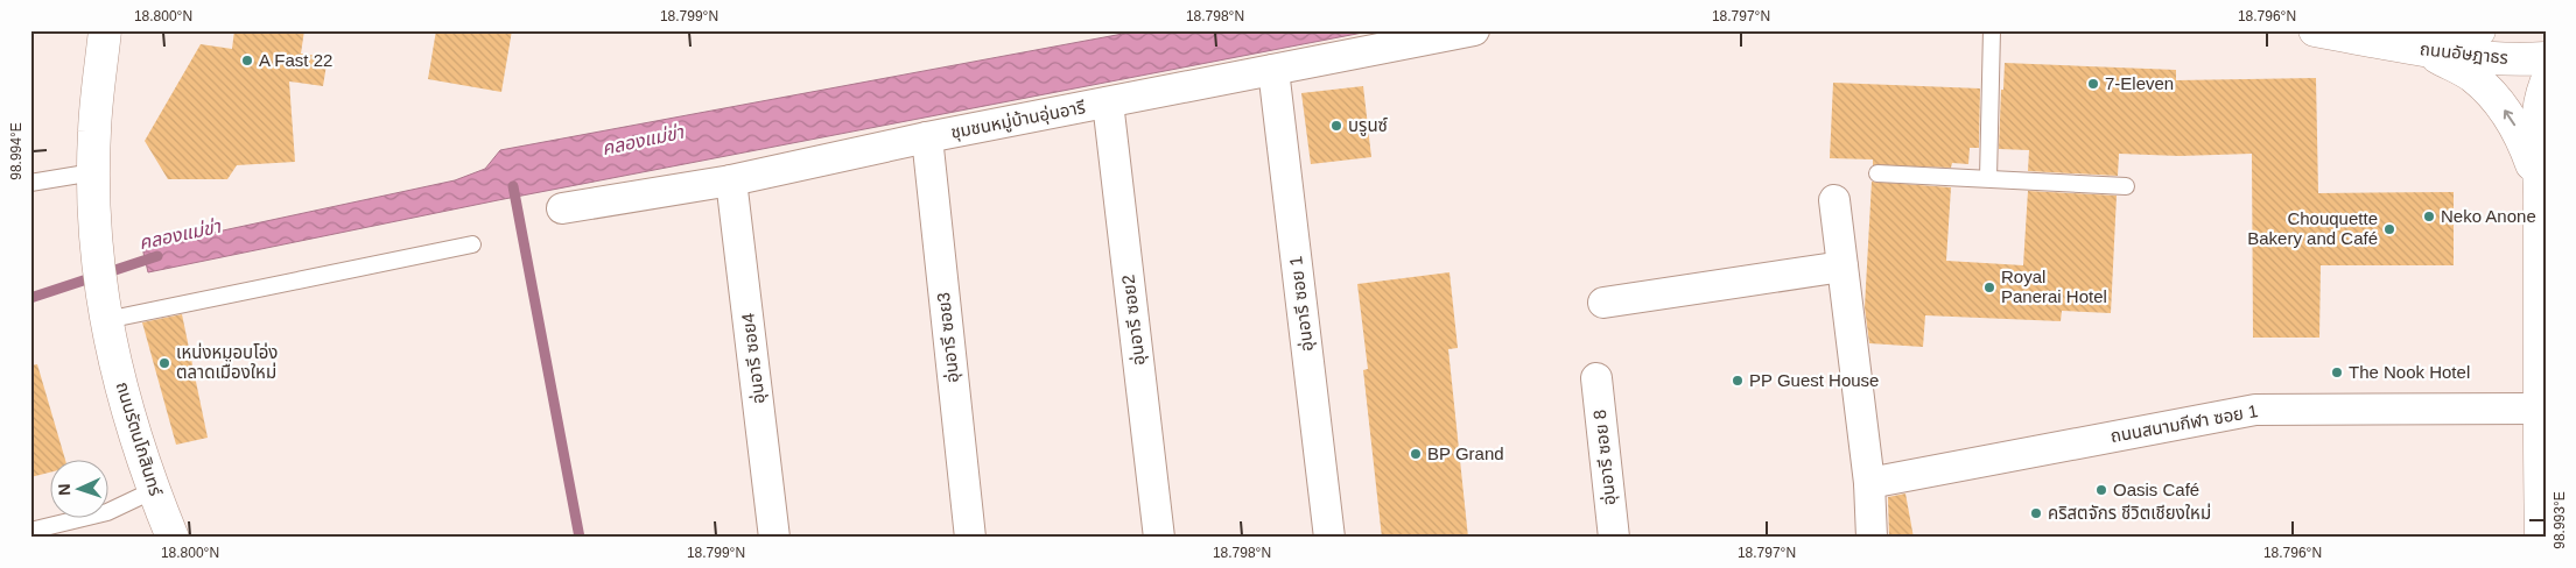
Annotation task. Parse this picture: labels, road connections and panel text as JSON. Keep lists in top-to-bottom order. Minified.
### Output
{"streets":{"street":["ถนนอัษฎาธร","ชุมชนหมู่บ้านอุ่นอารี","อุ่นอารี ซอย 1","อุ่นอารี ซอย2","อุ่นอารี ซอย3","อุ่นอารี ซอย4","ถนนสนามกีฬา ซอย 1","ถนนรัตนโกสินทร์","อุ่นอารี ซอย 8"]},"crossings":[["ชุมชนหมู่บ้านอุ่นอารี","อุ่นอารี ซอย 1"],["ชุมชนหมู่บ้านอุ่นอารี","อุ่นอารี ซอย2"],["ชุมชนหมู่บ้านอุ่นอารี","อุ่นอารี ซอย3"],["ชุมชนหมู่บ้านอุ่นอารี","อุ่นอารี ซอย4"]],"water":["คลองแม่ข่า"],"places":["A Fast 22","7-Eleven","บรูนซ์","Neko Anone","Chouquette Bakery and Café","Royal Panerai Hotel","เหน่งหมูอบโอ่ง ตลาดเมืองใหม่","The Nook Hotel","PP Guest House","BP Grand","Oasis Café","คริสตจักร ชีวิตเชียงใหม่"],"north":"left","coordinates":["18.800°N","18.799°N","18.798°N","18.797°N","18.796°N","98.994°E","98.993°E"]}
